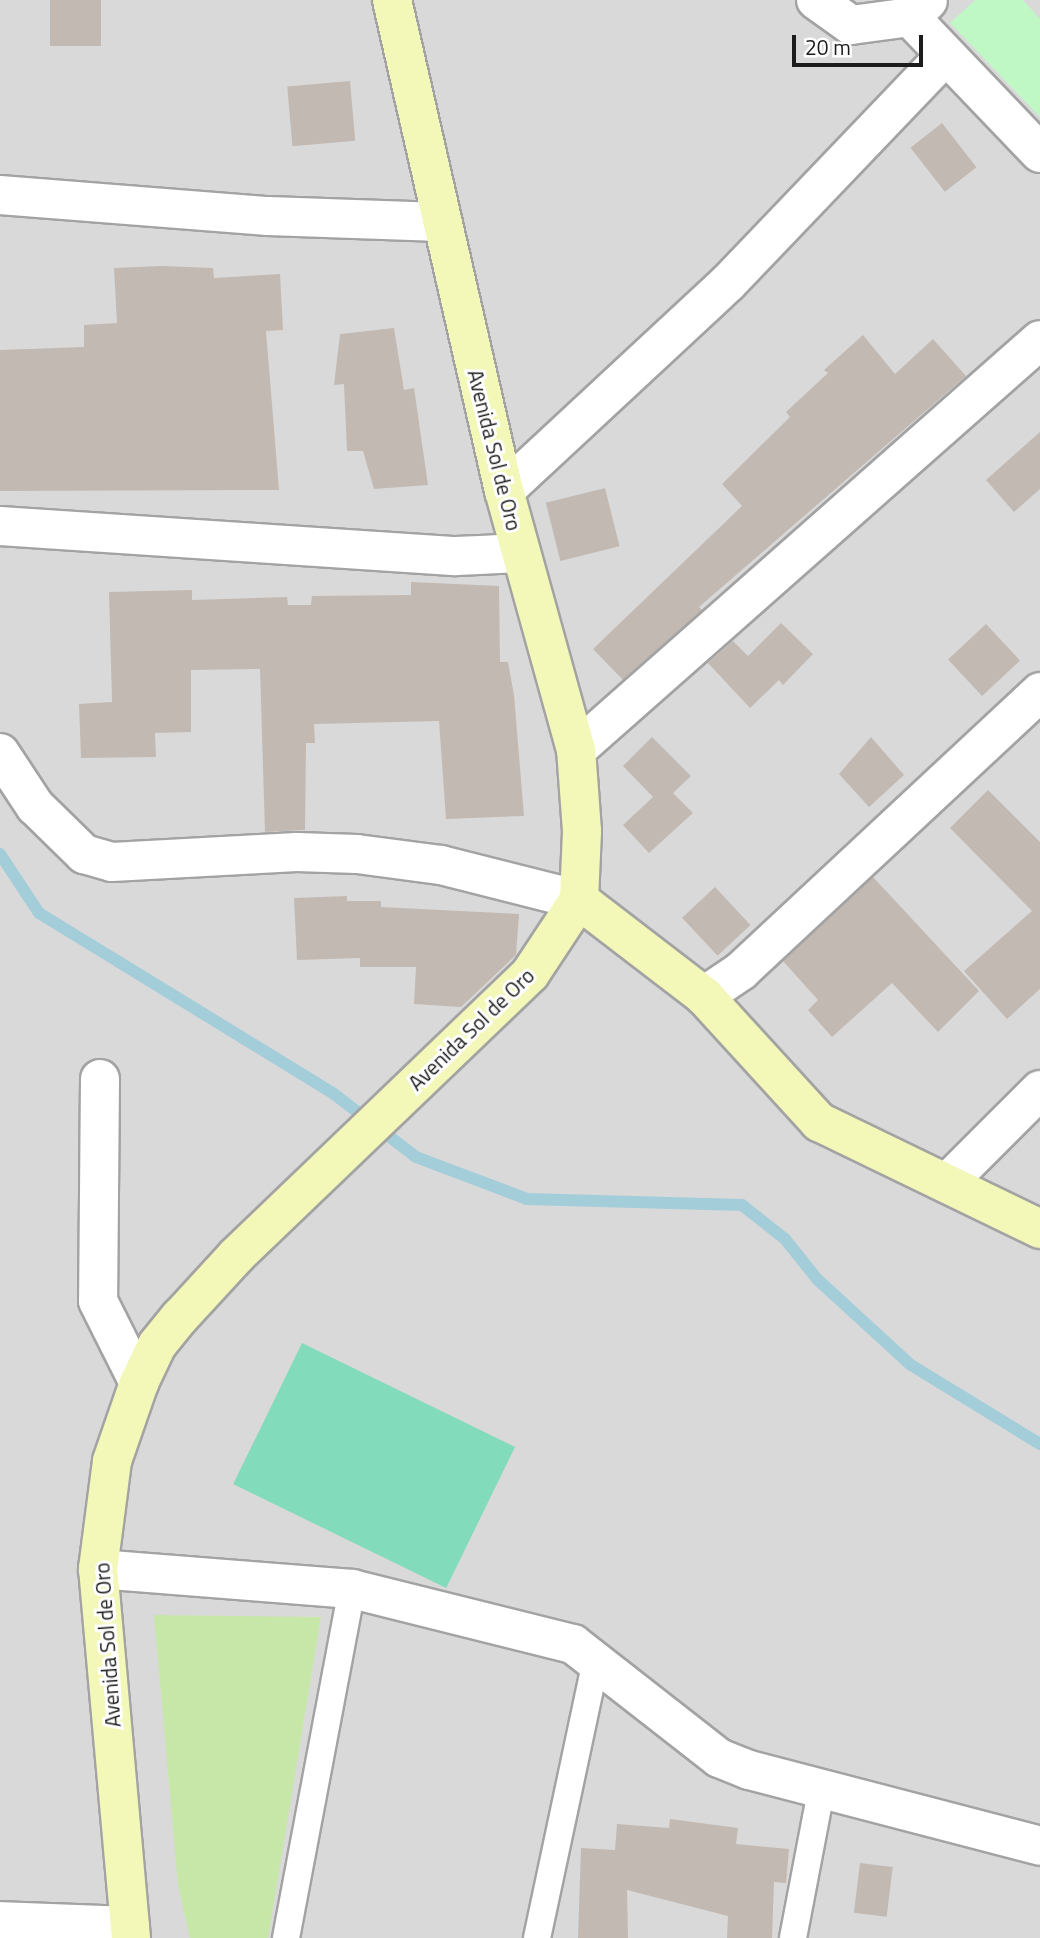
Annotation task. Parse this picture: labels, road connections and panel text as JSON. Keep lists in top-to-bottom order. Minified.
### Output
{"streets":{"main road":["Avenida Sol de Oro"]},"scale_bar":"20 m"}
